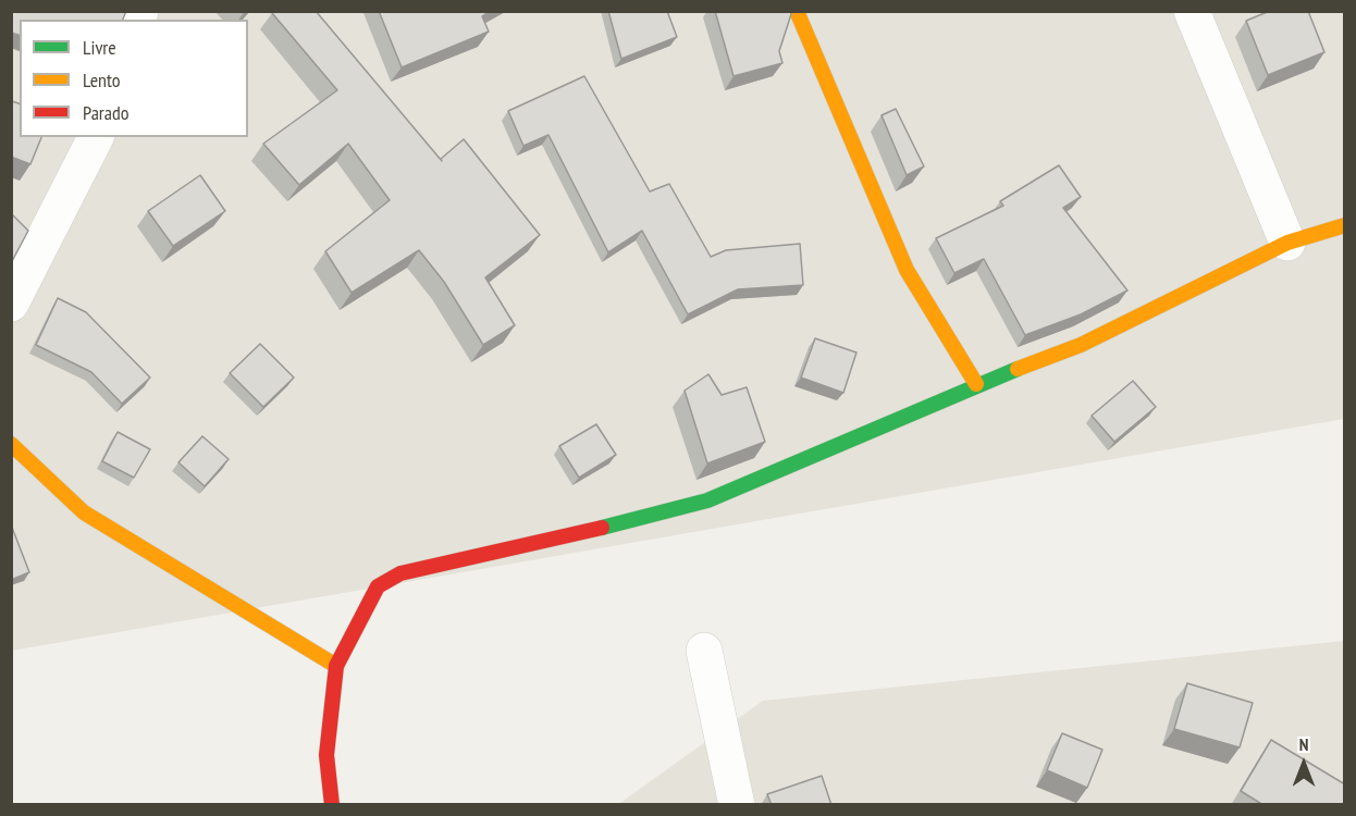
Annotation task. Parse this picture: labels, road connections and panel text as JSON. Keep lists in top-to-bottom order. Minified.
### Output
{"legend":["Livre","Lento","Parado"],"north":"top"}
